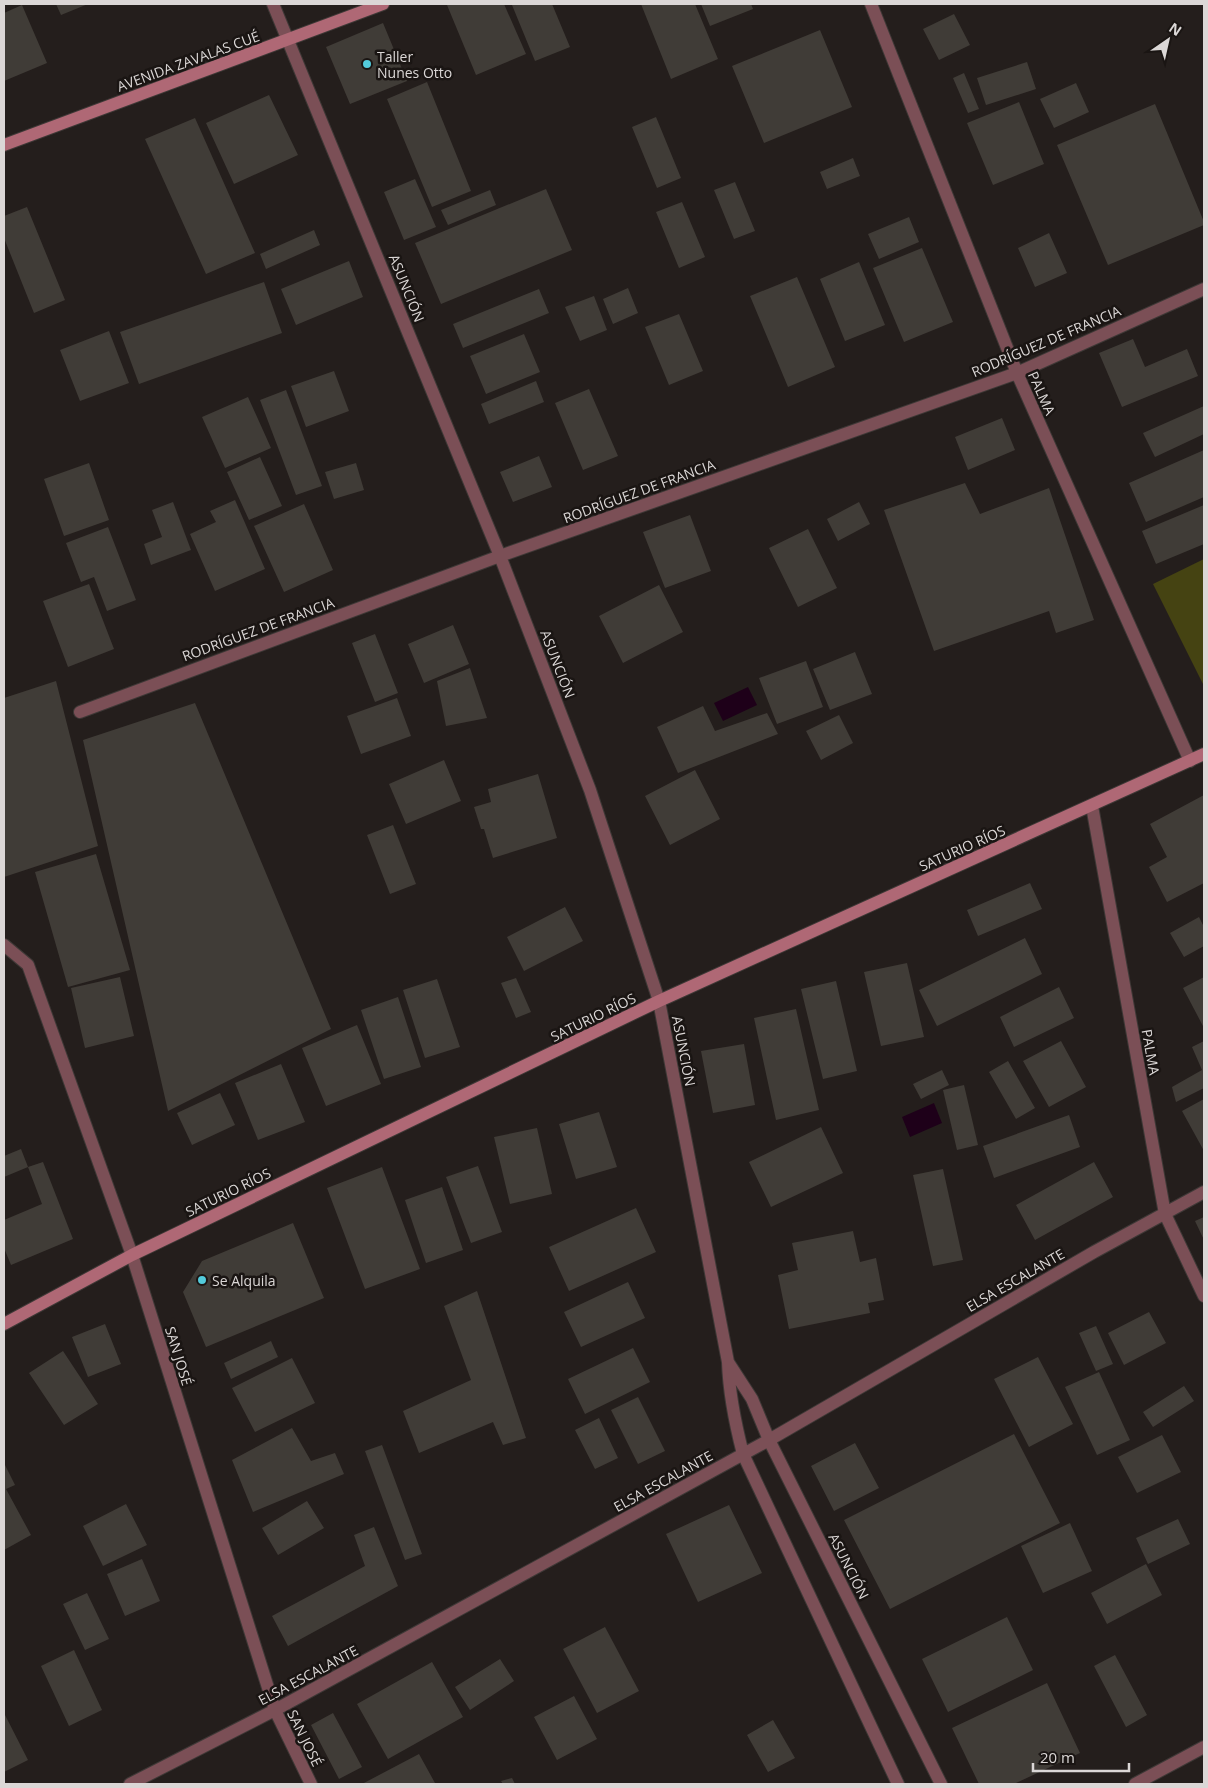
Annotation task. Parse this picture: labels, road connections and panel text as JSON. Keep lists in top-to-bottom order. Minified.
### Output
{"streets":{"street":["AVENIDA ZAVALAS CUÉ","ASUNCIÓN","RODRÍGUEZ DE FRANCIA","PALMA","SATURIO RÍOS","ELSA ESCALANTE","SAN JOSÉ"]},"crossings":[["AVENIDA ZAVALAS CUÉ","ASUNCIÓN"],["ASUNCIÓN","RODRÍGUEZ DE FRANCIA"],["ASUNCIÓN","SATURIO RÍOS"],["ASUNCIÓN","ELSA ESCALANTE"],["RODRÍGUEZ DE FRANCIA","PALMA"],["PALMA","SATURIO RÍOS"],["PALMA","ELSA ESCALANTE"],["SATURIO RÍOS","SAN JOSÉ"],["ELSA ESCALANTE","SAN JOSÉ"]],"places":["Taller Nunes Otto","Se Alquila"],"scale_bar":"20 m","north":"top right"}
